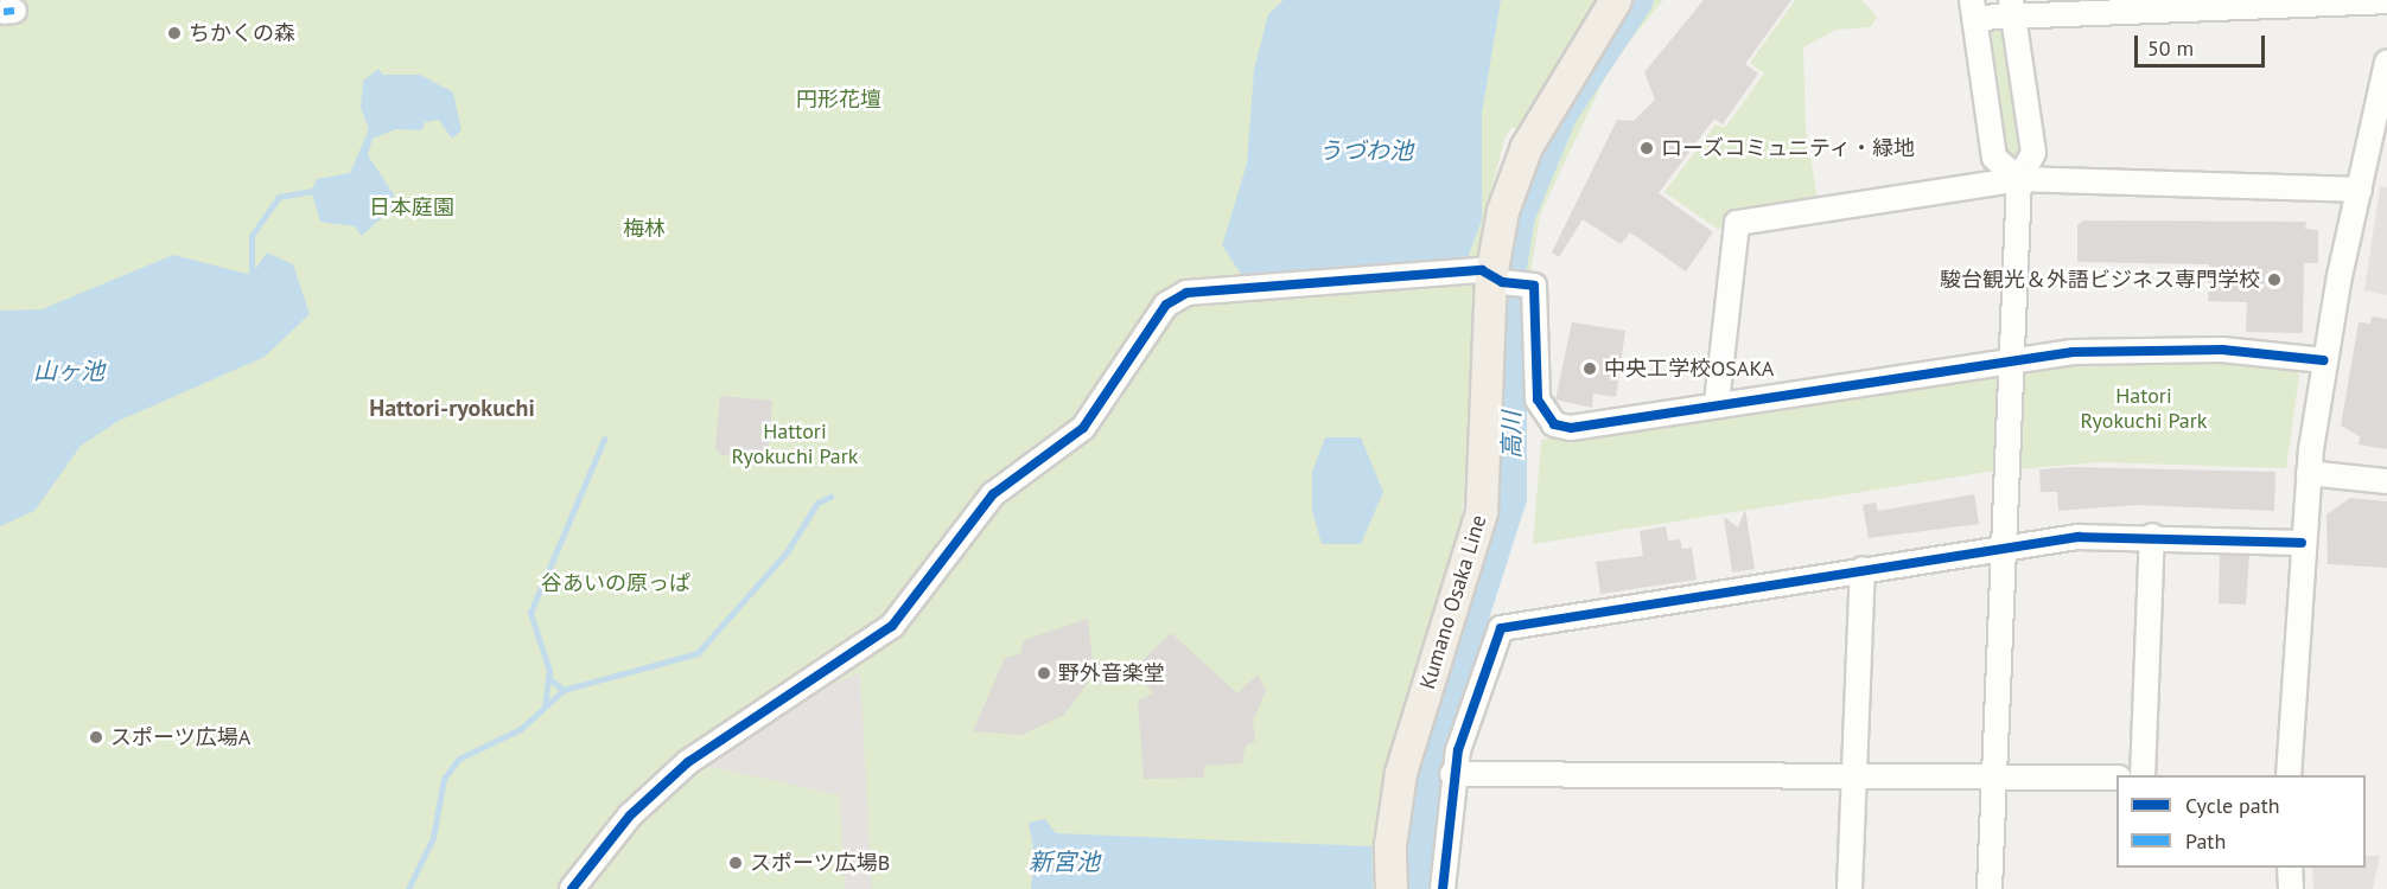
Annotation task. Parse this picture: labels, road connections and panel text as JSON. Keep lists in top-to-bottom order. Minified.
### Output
{"streets":{"main road":["Kumano Osaka Line"]},"districts":["Hattori-ryokuchi"],"water":["うづわ池","山ヶ池","高川","新宮池"],"parks":["円形花壇","日本庭園","梅林","Hatori Ryokuchi Park","Hattori Ryokuchi Park","谷あいの原っぱ"],"places":["ちかくの森","ローズコミュニティ・緑地","駿台観光＆外語ビジネス専門学校","中央工学校OSAKA","野外音楽堂","スポーツ広場A","スポーツ広場B"],"legend":["Cycle path","Path"],"scale_bar":"50 m"}
